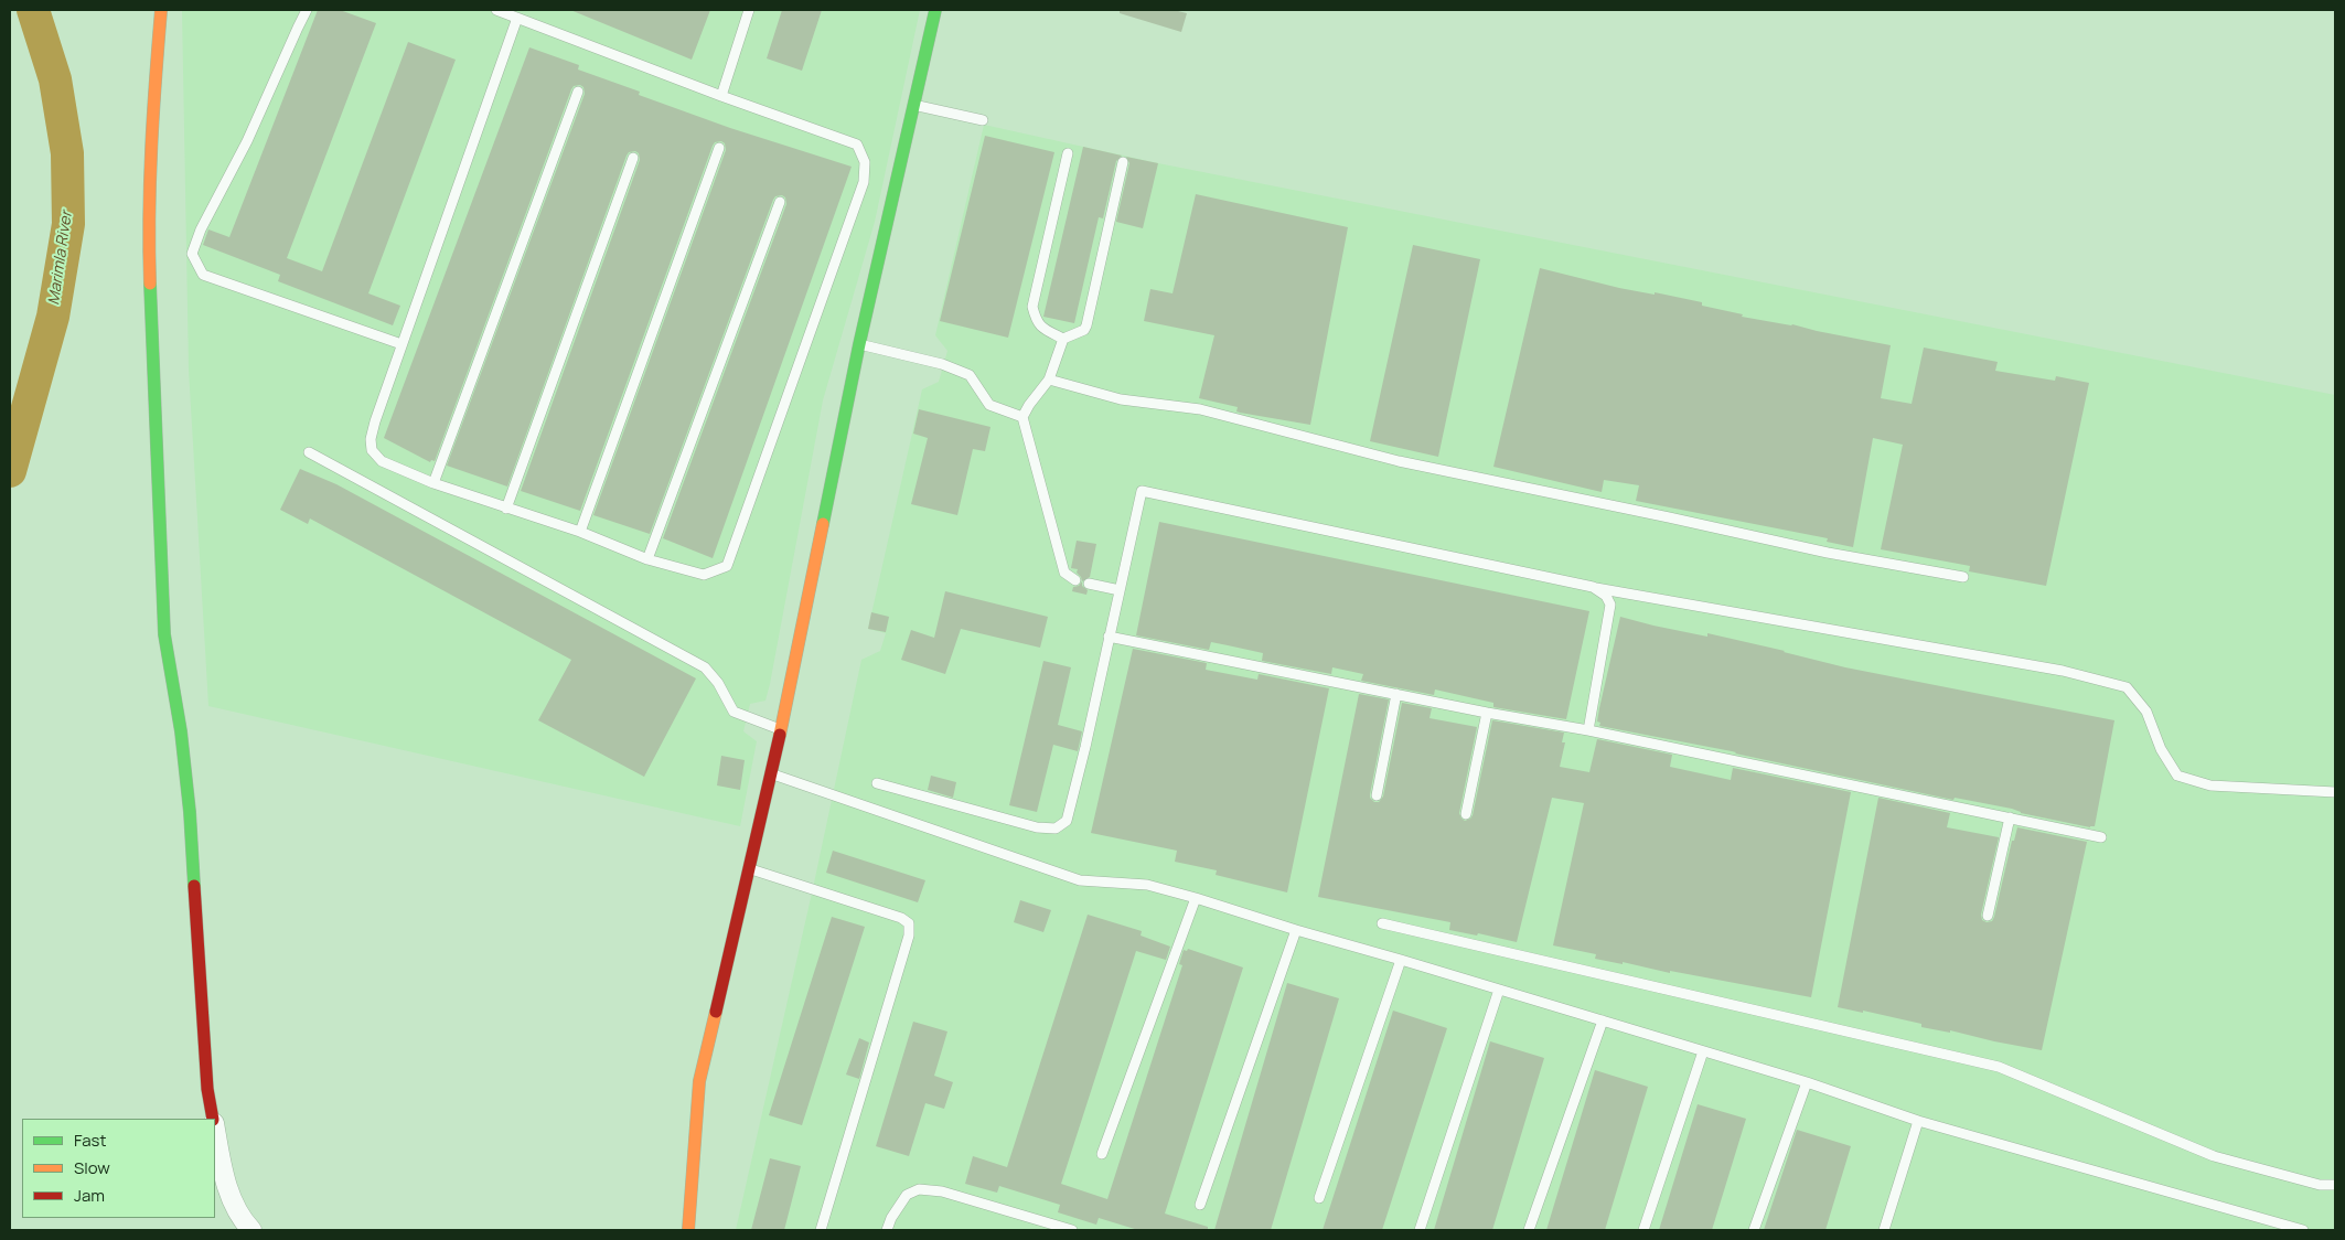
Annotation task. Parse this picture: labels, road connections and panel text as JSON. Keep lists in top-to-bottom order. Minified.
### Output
{"water":["Marimla River"],"legend":["Fast","Slow","Jam"]}
